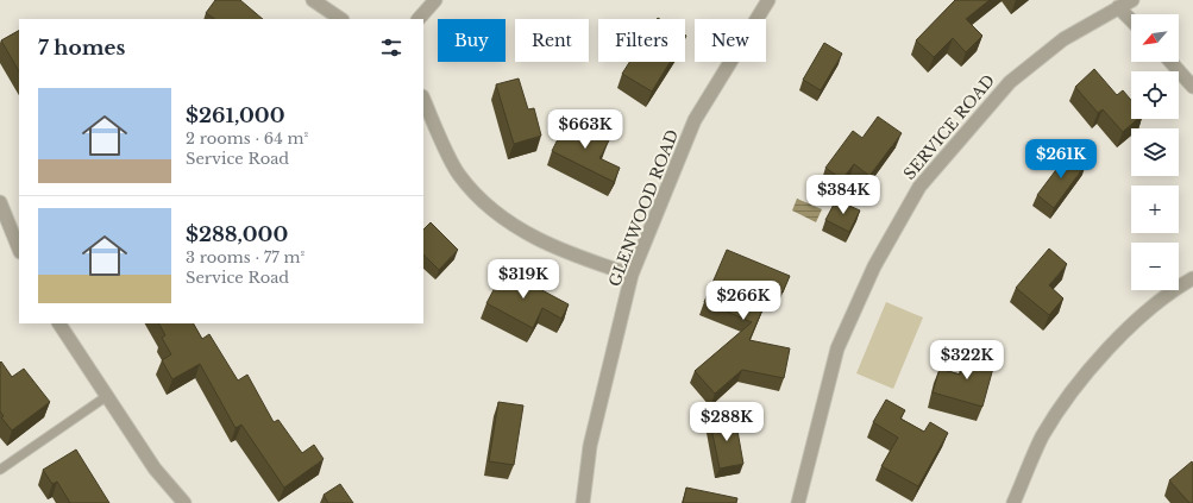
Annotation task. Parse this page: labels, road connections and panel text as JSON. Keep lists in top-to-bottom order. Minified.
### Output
{"streets":{"street":["SERVICE ROAD","GLENWOOD ROAD"]},"north":"bottom left","page":{"map_buttons":["+","−"],"chip":["Buy","Rent","Filters","New"],"heading":"7 homes","list":[{"name":"$261,000","note":"2 rooms · 64 m² · Service Road"},{"name":"$288,000","note":"3 rooms · 77 m² · Service Road"}],"price":["$663K","$261K","$384K","$319K","$266K","$322K","$288K"]}}
